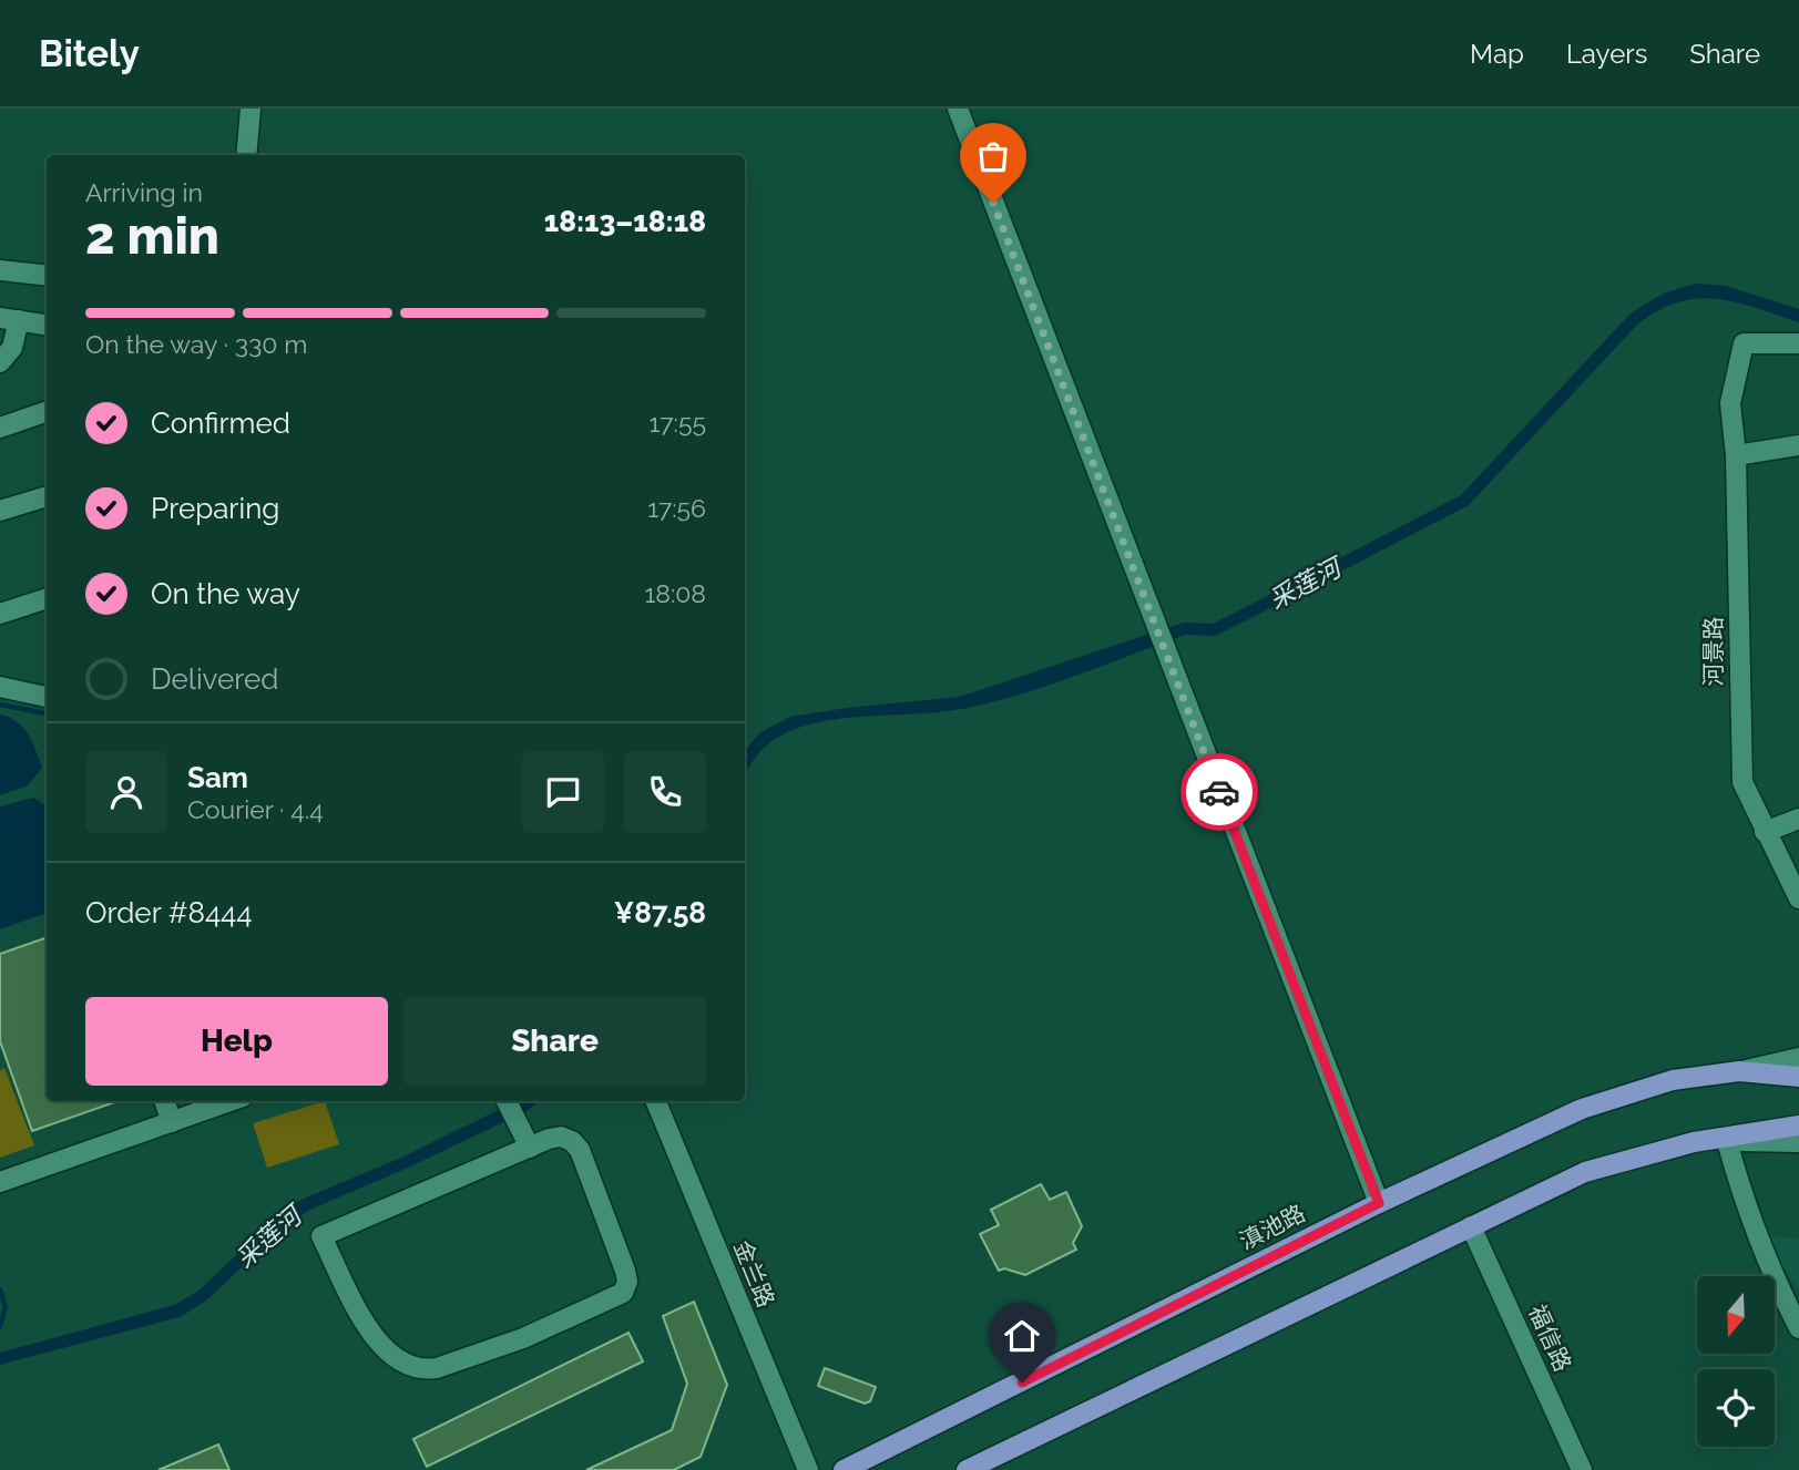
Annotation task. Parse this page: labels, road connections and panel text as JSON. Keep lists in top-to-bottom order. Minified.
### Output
{"streets":{"main road":["滇池路"],"street":["河景路","金兰路","福信路"]},"water":["采莲河"],"north":"bottom","page":{"header":"Bitely","nav":["Map","Layers","Share"],"heading":["2 min","Arriving in","18:13–18:18"],"panel":["Sam","Courier · 4.4","Order #8444","¥87.58"],"bar":"On the way · 330 m","list":[["Confirmed","17:55"],["Preparing","17:56"],["On the way","18:08"],"Delivered"],"buttons":["Help","Share"]}}
